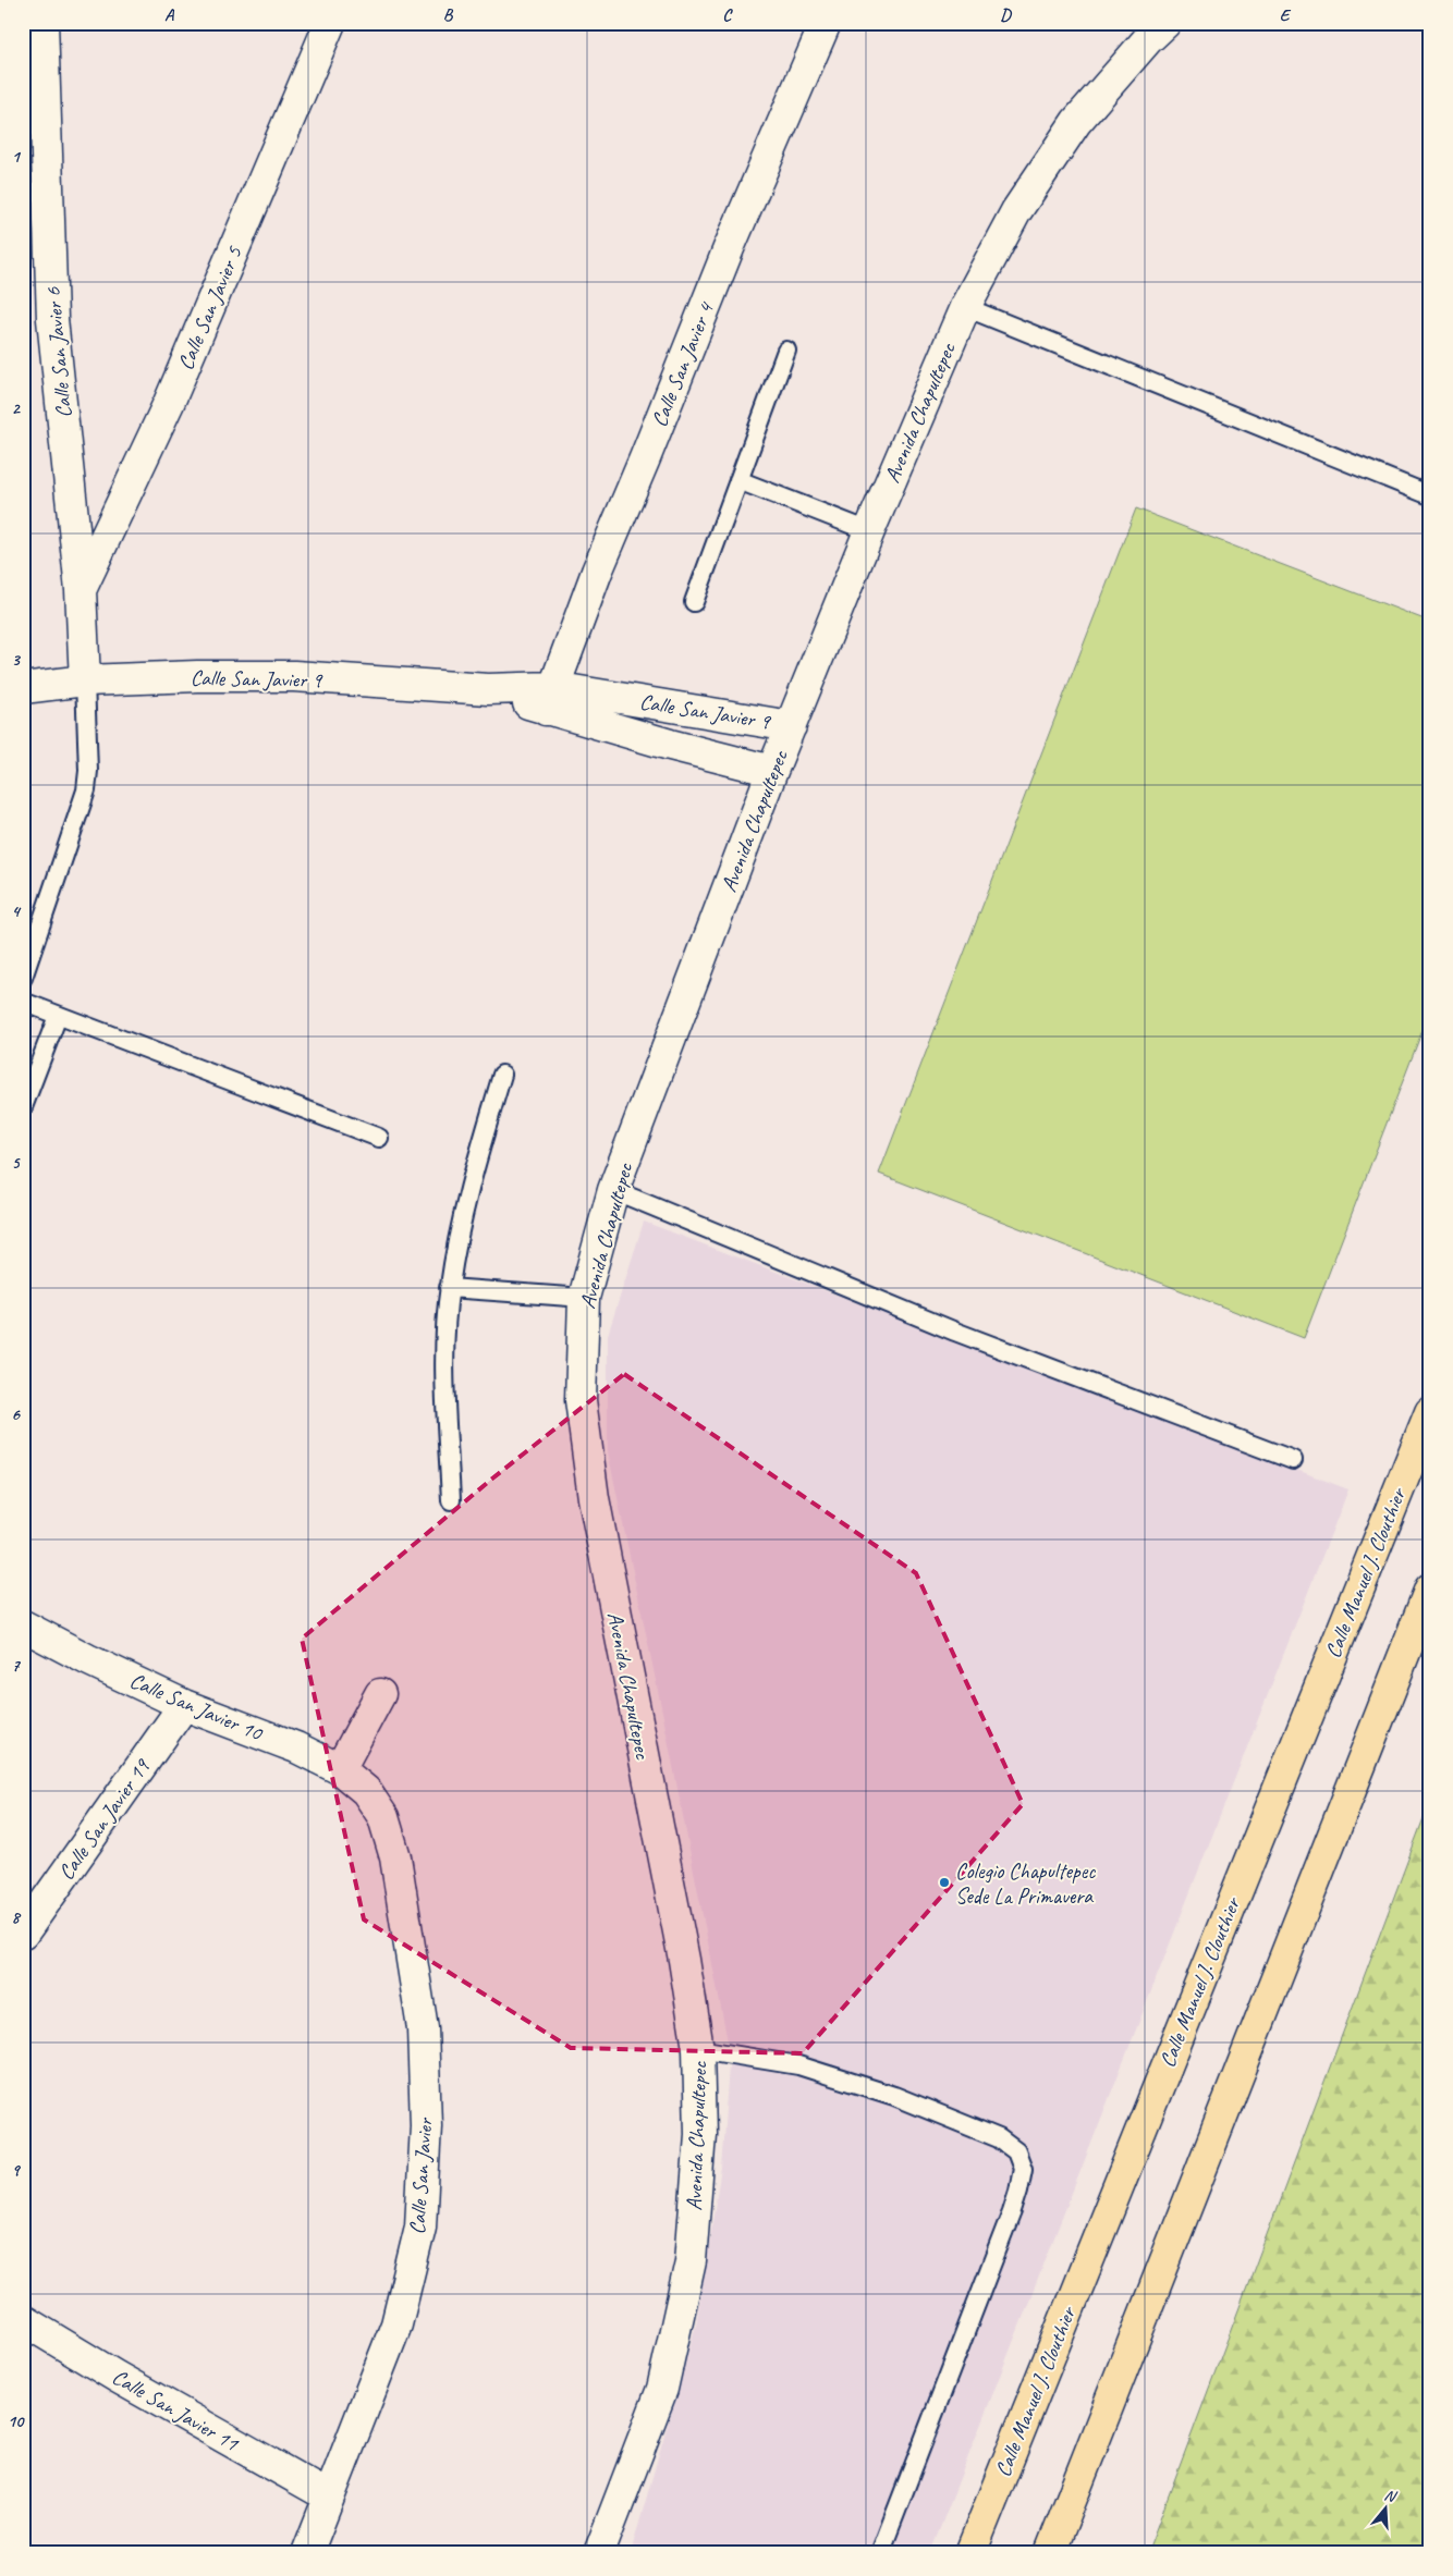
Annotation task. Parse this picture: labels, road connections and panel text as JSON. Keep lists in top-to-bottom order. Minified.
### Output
{"streets":{"main road":["Calle Manuel J. Clouthier"],"street":["Calle San Javier 5","Calle San Javier 6","Calle San Javier 4","Avenida Chapultepec","Calle San Javier 9","Calle San Javier 10","Calle San Javier 19","Calle San Javier","Calle San Javier 11"]},"crossings":[["Calle San Javier 5","Calle San Javier 6"],["Calle San Javier 6","Calle San Javier 9"],["Calle San Javier 4","Calle San Javier 9"],["Avenida Chapultepec","Calle San Javier 9"],["Calle San Javier 10","Calle San Javier 19"],["Calle San Javier 10","Calle San Javier"],["Calle San Javier","Calle San Javier 11"]],"places":["Colegio Chapultepec Sede La Primavera"],"north":"top","grid":{"columns":["A","B","C","D","E"],"rows":["1","2","3","4","5","6","7","8","9","10"]}}
